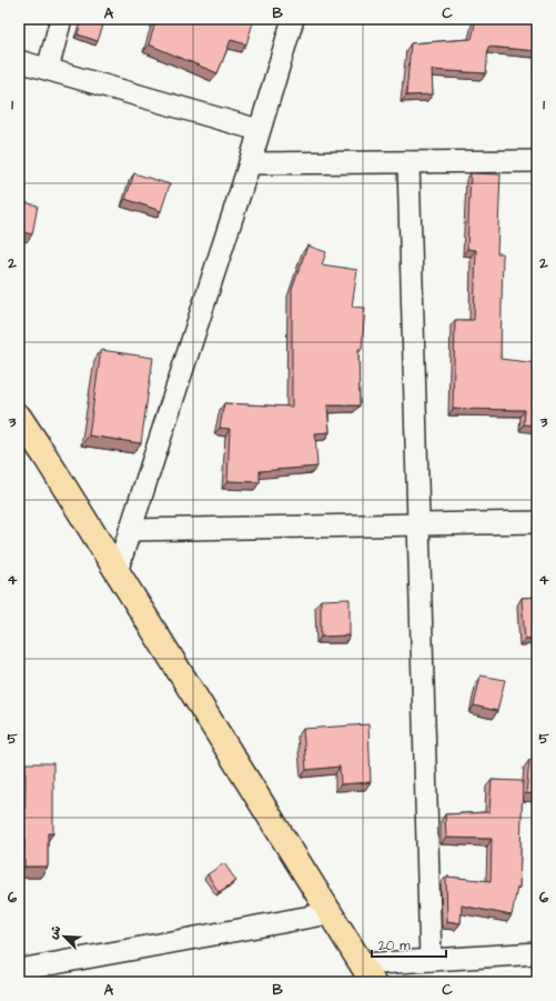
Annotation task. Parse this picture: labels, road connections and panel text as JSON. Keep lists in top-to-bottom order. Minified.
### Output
{"scale_bar":"20 m","north":"top left","grid":{"columns":["A","B","C"],"rows":["1","2","3","4","5","6"]}}
